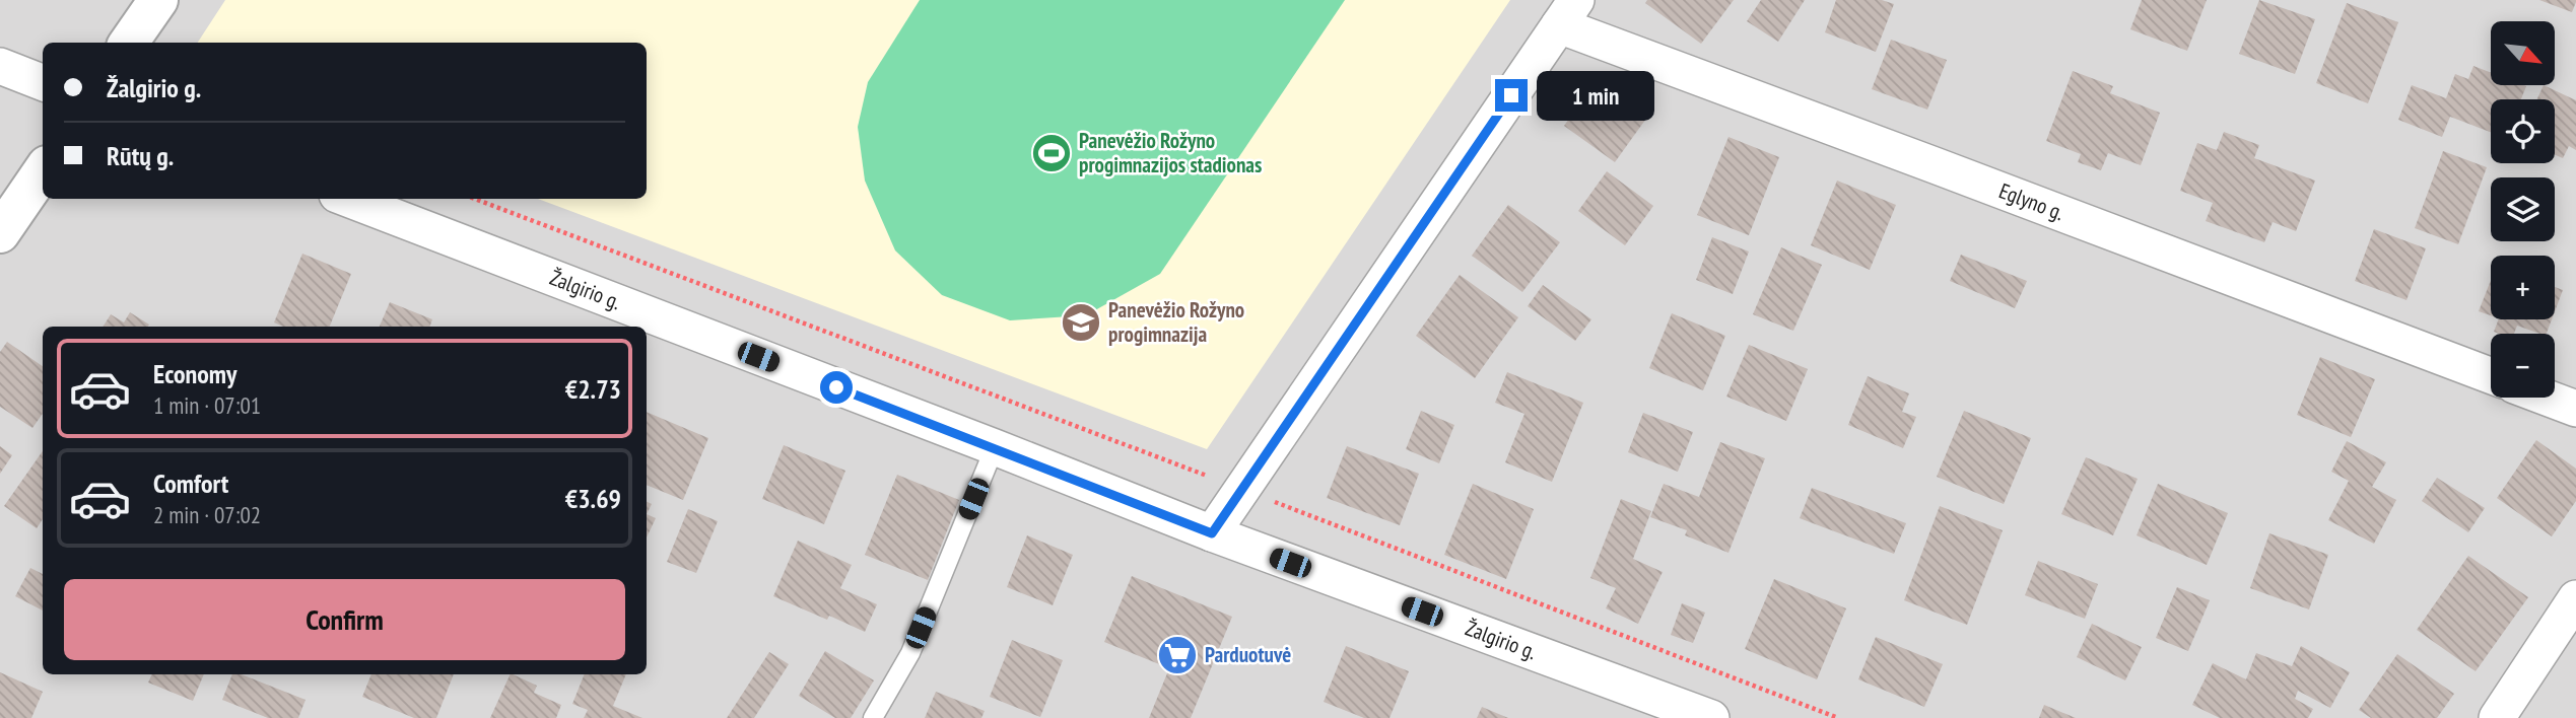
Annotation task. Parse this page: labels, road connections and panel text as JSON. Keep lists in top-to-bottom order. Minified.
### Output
{"streets":{"street":["Eglyno g.","Žalgirio g."]},"places":{"sports":["Panevėžio Rožyno progimnazijos stadionas"],"school or university":["Panevėžio Rožyno progimnazija"],"supermarket":["Parduotuvė"]},"north":"bottom right","page":{"map_buttons":["+","−"],"banner":["Žalgirio g.","Rūtų g."],"bubble":"1 min","list":[{"name":"Economy","note":"1 min · 07:01","value":"€2.73"},{"name":"Comfort","note":"2 min · 07:02","value":"€3.69"}],"buttons":"Confirm"}}
